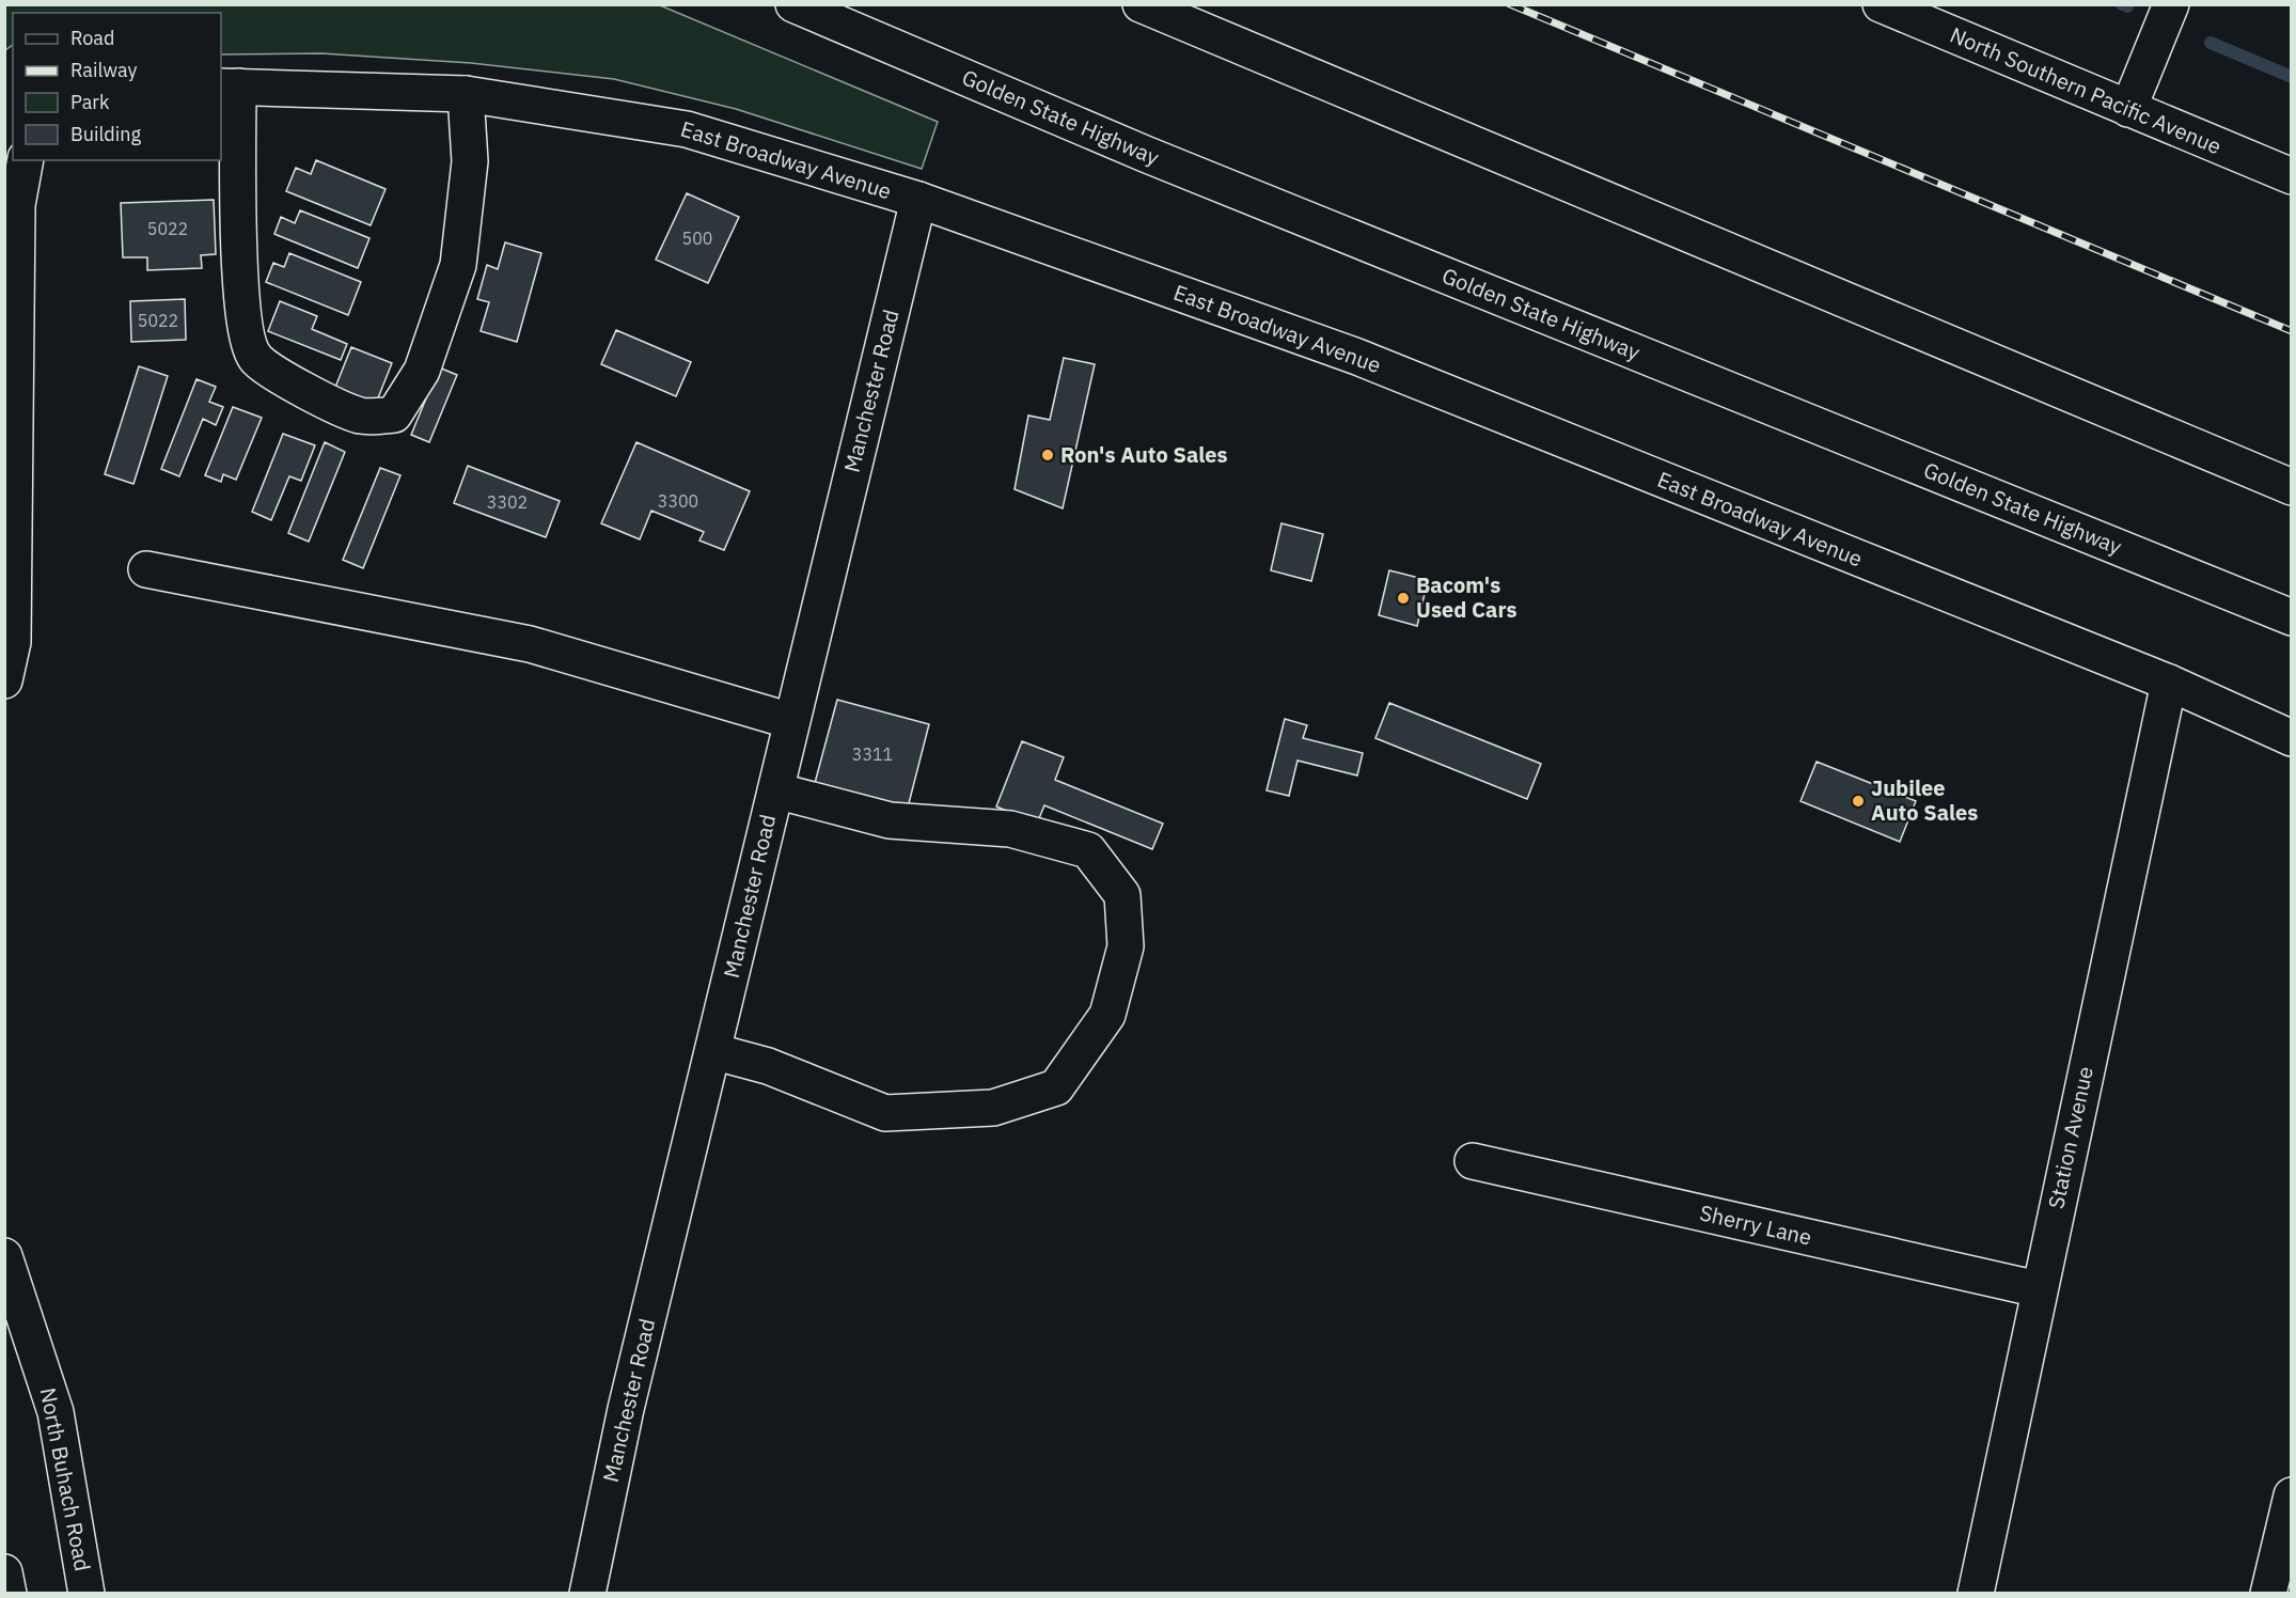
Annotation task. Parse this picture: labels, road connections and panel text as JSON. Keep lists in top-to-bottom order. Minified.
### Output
{"streets":{"main road":["North Southern Pacific Avenue","Golden State Highway","East Broadway Avenue","Manchester Road","Station Avenue","Sherry Lane","North Buhach Road"]},"crossings":[["East Broadway Avenue","Manchester Road"],["East Broadway Avenue","Station Avenue"],["Station Avenue","Sherry Lane"]],"places":["Ron's Auto Sales","Bacom's Used Cars","Jubilee Auto Sales"],"house_numbers":["5022","500","5022","3300","3302","3311"],"legend":["Road","Railway","Park","Building"]}
